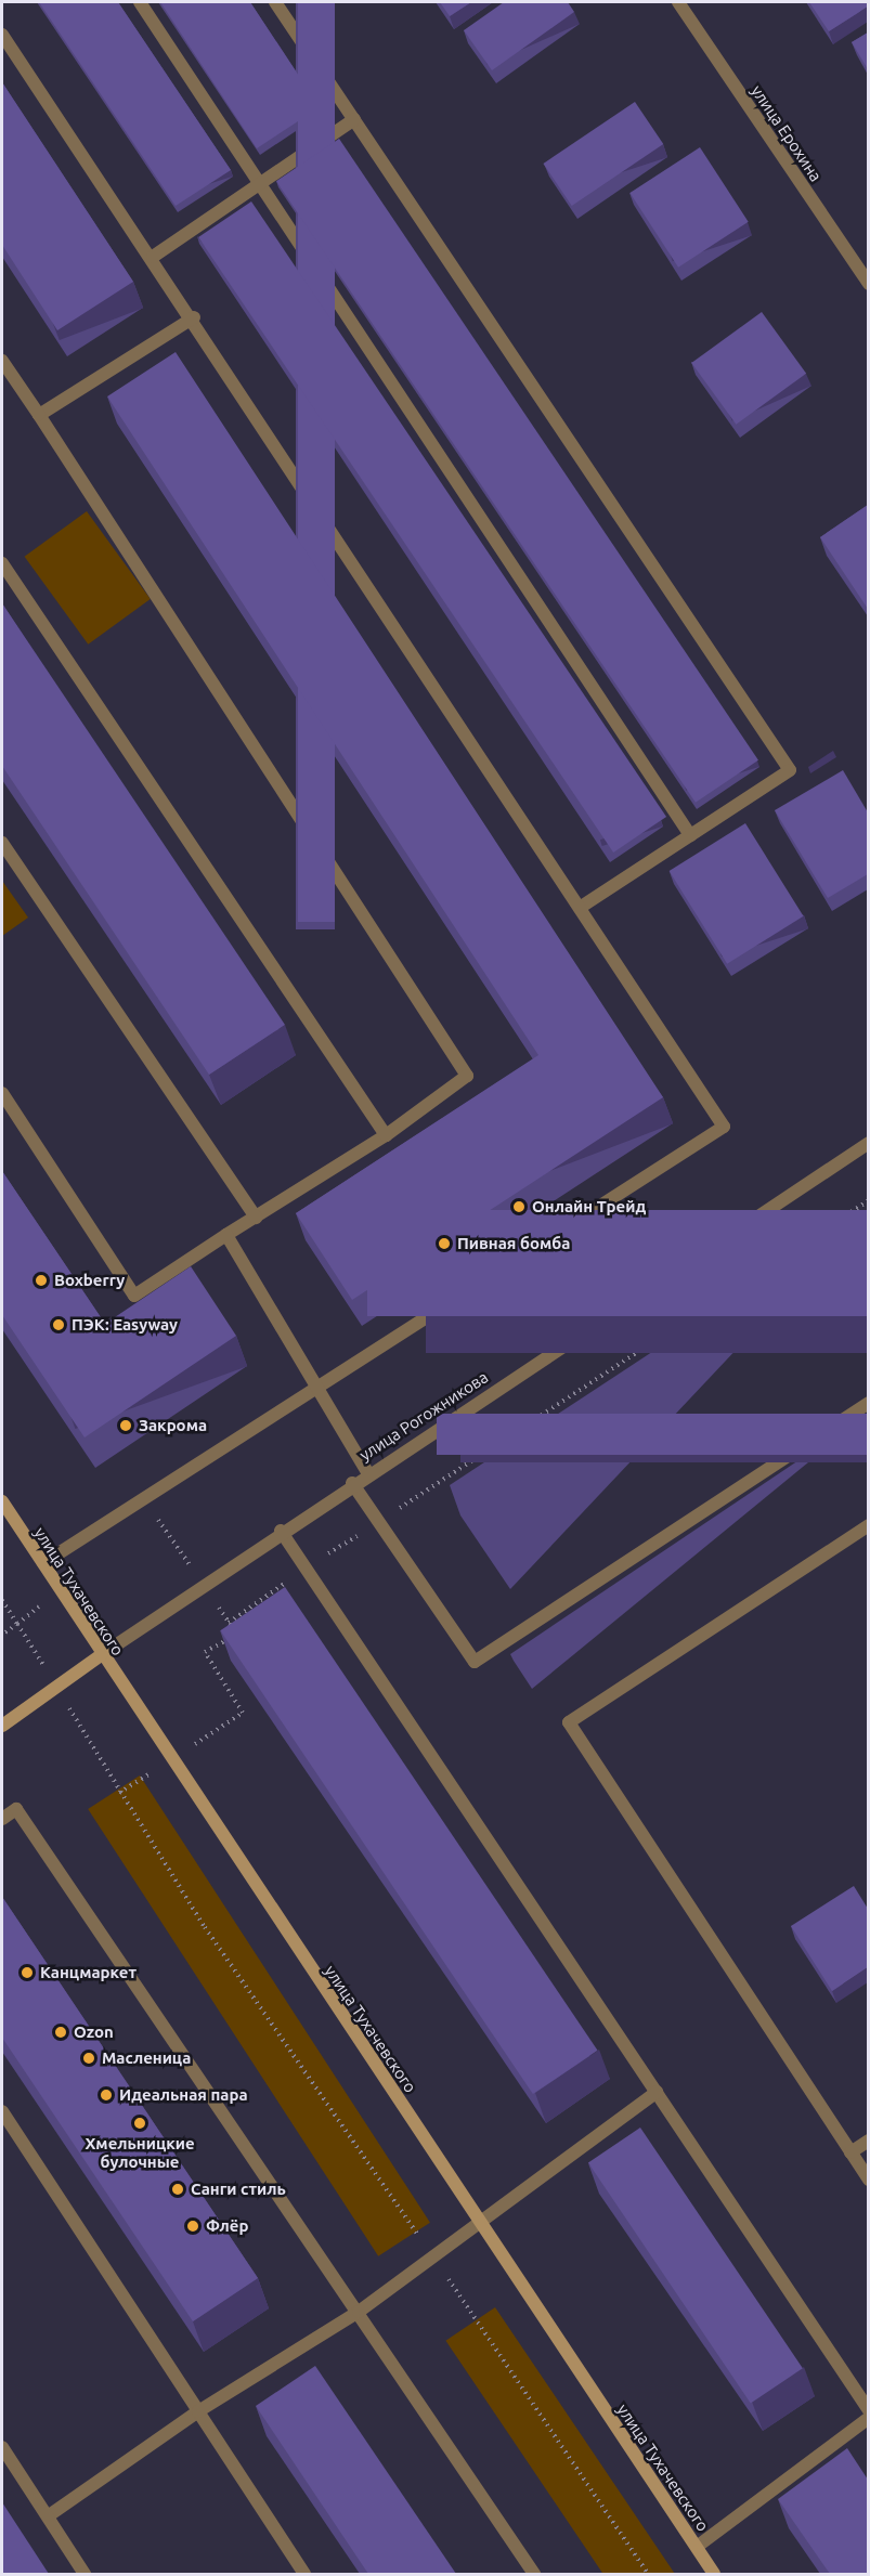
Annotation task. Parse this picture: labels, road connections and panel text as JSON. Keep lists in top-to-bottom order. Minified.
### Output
{"streets":{"main road":["улица Рогожникова","улица Тухачевского"],"street":["улица Ерохина"]},"crossings":[["улица Рогожникова","улица Тухачевского"]],"places":["Онлайн Трейд","Пивная бомба","Boxberry","ПЭК: Easyway","Закрома","Канцмаркет","Ozon","Масленица","Идеальная пара","Хмельницкие булочные","Санги стиль","Флёр"]}
